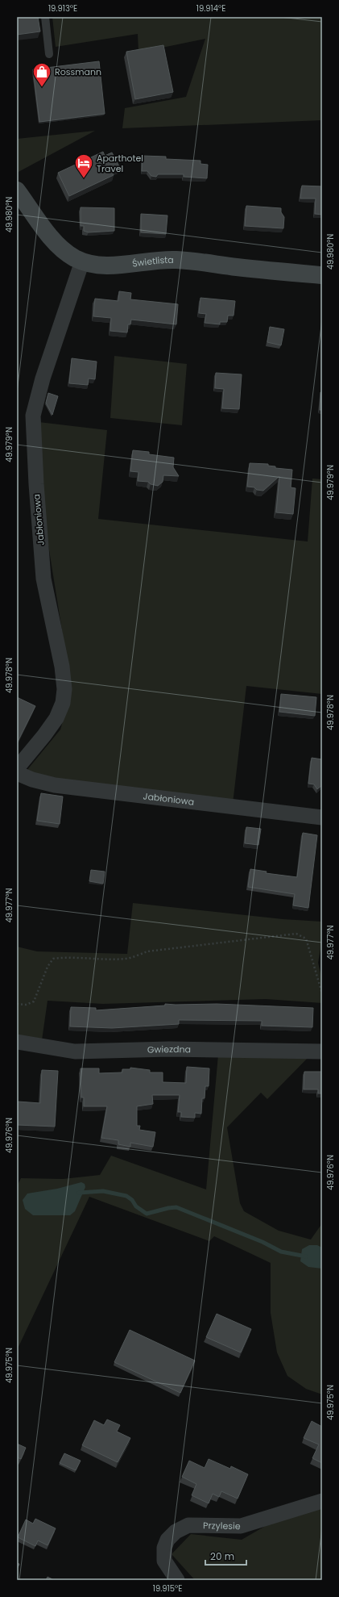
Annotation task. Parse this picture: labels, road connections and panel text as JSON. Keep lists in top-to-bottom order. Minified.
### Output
{"streets":{"street":["Świetlista","Jabłoniowa","Gwiezdna","Przylesie"]},"crossings":[["Świetlista","Jabłoniowa"]],"places":{"shop":["Rossmann"],"hotel":["Aparthotel Travel"]},"scale_bar":"20 m","coordinates":["19.913°E","19.914°E","49.980°N","49.979°N","49.978°N","49.977°N","49.976°N","49.975°N","19.915°E"]}
